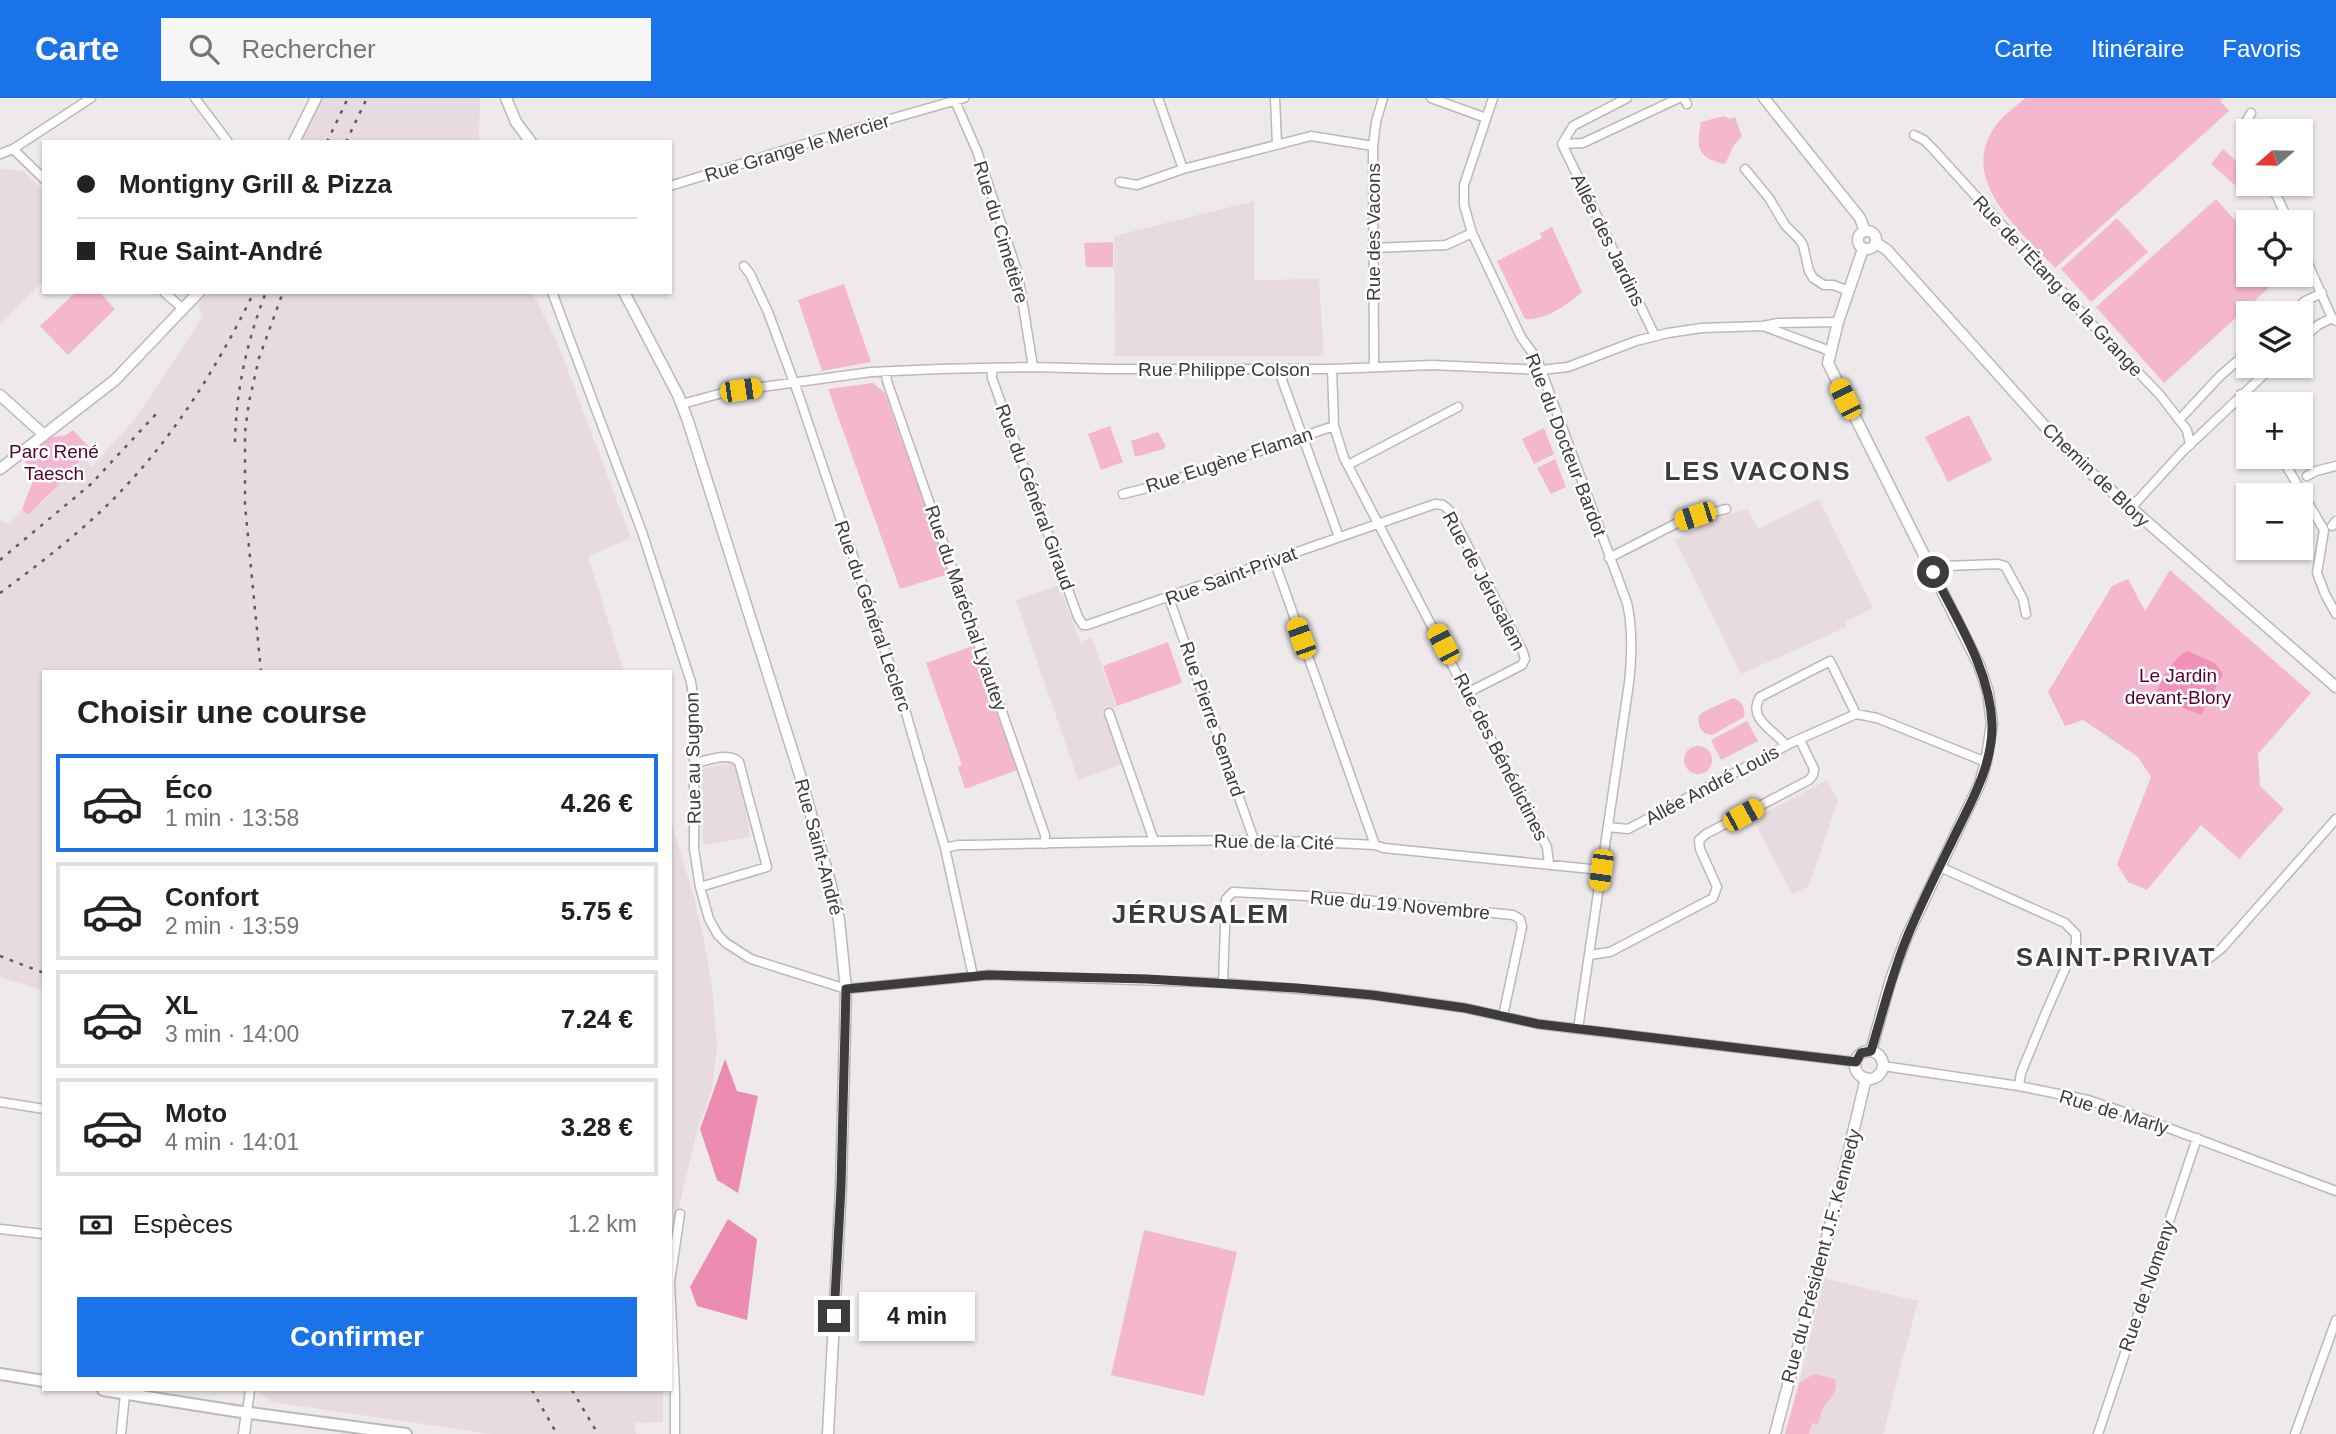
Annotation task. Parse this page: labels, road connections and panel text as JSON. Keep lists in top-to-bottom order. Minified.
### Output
{"streets":{"street":["Rue Grange le Mercier","Rue du Cimetière","Rue des Vacons","Allée des Jardins","Rue de l'Étang de la Grange","Rue Philippe Colson","Rue du Docteur Bardot","Rue Eugène Flaman","Chemin de Blory","Rue du Général Giraud","Rue Saint-Privat","Rue de Jérusalem","Rue du Maréchal Lyautey","Rue du Général Leclerc","Rue Pierre Semard","Rue des Bénédictines","Rue au Sugnon","Allée André Louis","Rue de la Cité","Rue Saint-André","Rue du 19 Novembre","Rue de Marly","Rue du Président J.F. Kennedy","Rue de Nomeny"]},"crossings":[["Rue Grange le Mercier","Rue du Cimetière"],["Rue du Cimetière","Rue Philippe Colson"],["Rue des Vacons","Rue Philippe Colson"],["Allée des Jardins","Rue Philippe Colson"],["Rue Philippe Colson","Rue du Docteur Bardot"],["Rue Philippe Colson","Rue du Général Giraud"],["Rue Philippe Colson","Rue du Maréchal Lyautey"],["Rue Philippe Colson","Rue du Général Leclerc"],["Rue Philippe Colson","Rue des Bénédictines"],["Rue Philippe Colson","Rue Saint-André"],["Rue du Docteur Bardot","Allée André Louis"],["Rue du Docteur Bardot","Rue de la Cité"],["Rue Eugène Flaman","Rue des Bénédictines"],["Rue du Général Giraud","Rue Saint-Privat"],["Rue Saint-Privat","Rue de Jérusalem"],["Rue Saint-Privat","Rue Pierre Semard"],["Rue Saint-Privat","Rue des Bénédictines"],["Rue de Jérusalem","Rue des Bénédictines"],["Rue du Maréchal Lyautey","Rue de la Cité"],["Rue du Général Leclerc","Rue de la Cité"],["Rue Pierre Semard","Rue de la Cité"],["Rue des Bénédictines","Rue de la Cité"],["Rue au Sugnon","Rue Saint-André"],["Rue de Marly","Rue du Président J.F. Kennedy"],["Rue de Marly","Rue de Nomeny"]],"districts":["LES VACONS","JÉRUSALEM","SAINT-PRIVAT"],"parks":["Parc René Taesch","Le Jardin devant-Blory"],"north":"left","page":{"header":"Carte","search":"Rechercher","nav":["Carte","Itinéraire","Favoris"],"map_buttons":["+","−"],"banner":["Montigny Grill & Pizza","Rue Saint-André"],"heading":"Choisir une course","list":[{"name":"Éco","note":"1 min · 13:58","value":"4.26 €"},{"name":"Confort","note":"2 min · 13:59","value":"5.75 €"},{"name":"XL","note":"3 min · 14:00","value":"7.24 €"},{"name":"Moto","note":"4 min · 14:01","value":"3.28 €"}],"pay":["Espèces","1.2 km"],"buttons":"Confirmer","bubble":"4 min"}}
